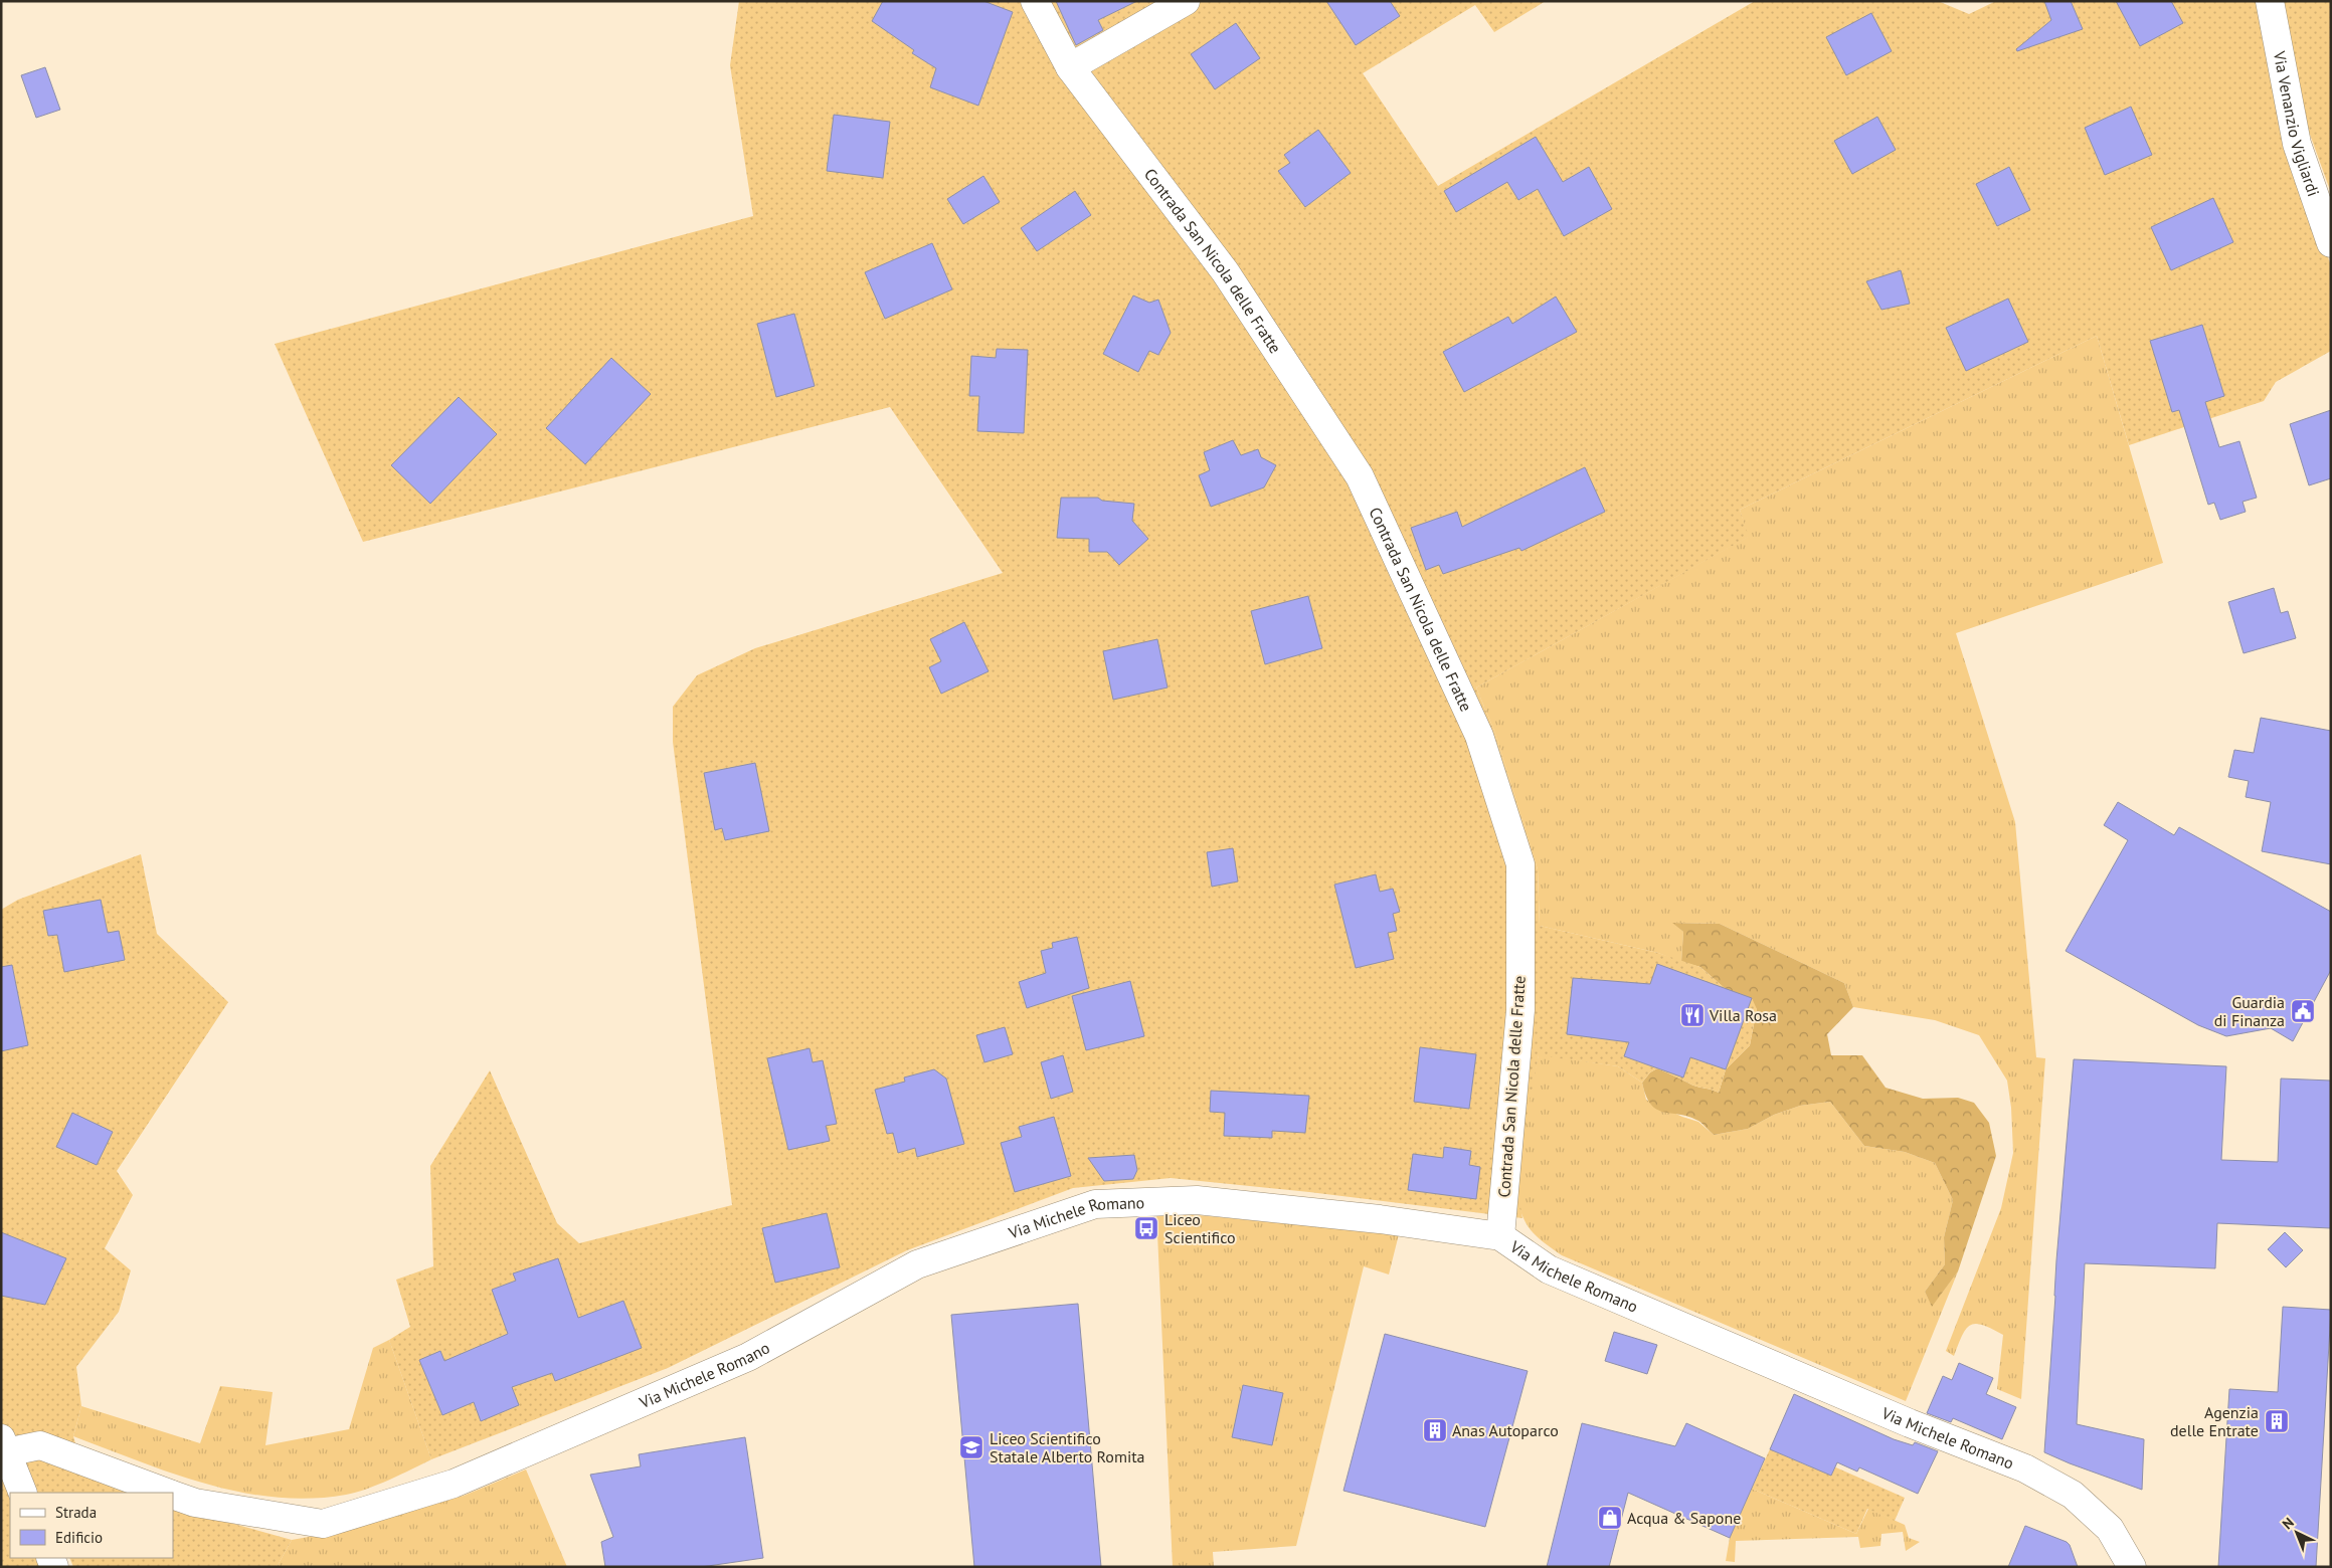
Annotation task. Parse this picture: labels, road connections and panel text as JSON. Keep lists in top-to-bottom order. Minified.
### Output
{"streets":{"street":["Via Venanzio Vigliardi","Contrada San Nicola delle Fratte","Via Michele Romano"]},"crossings":[["Contrada San Nicola delle Fratte","Via Michele Romano"]],"places":{"public building":["Guardia di Finanza"],"restaurant":["Villa Rosa"],"bus stop":["Liceo Scientifico"],"building":["Agenzia delle Entrate","Anas Autoparco"],"school or university":["Liceo Scientifico Statale Alberto Romita"],"shop":["Acqua & Sapone"]},"legend":["Strada","Edificio"],"north":"top left"}
